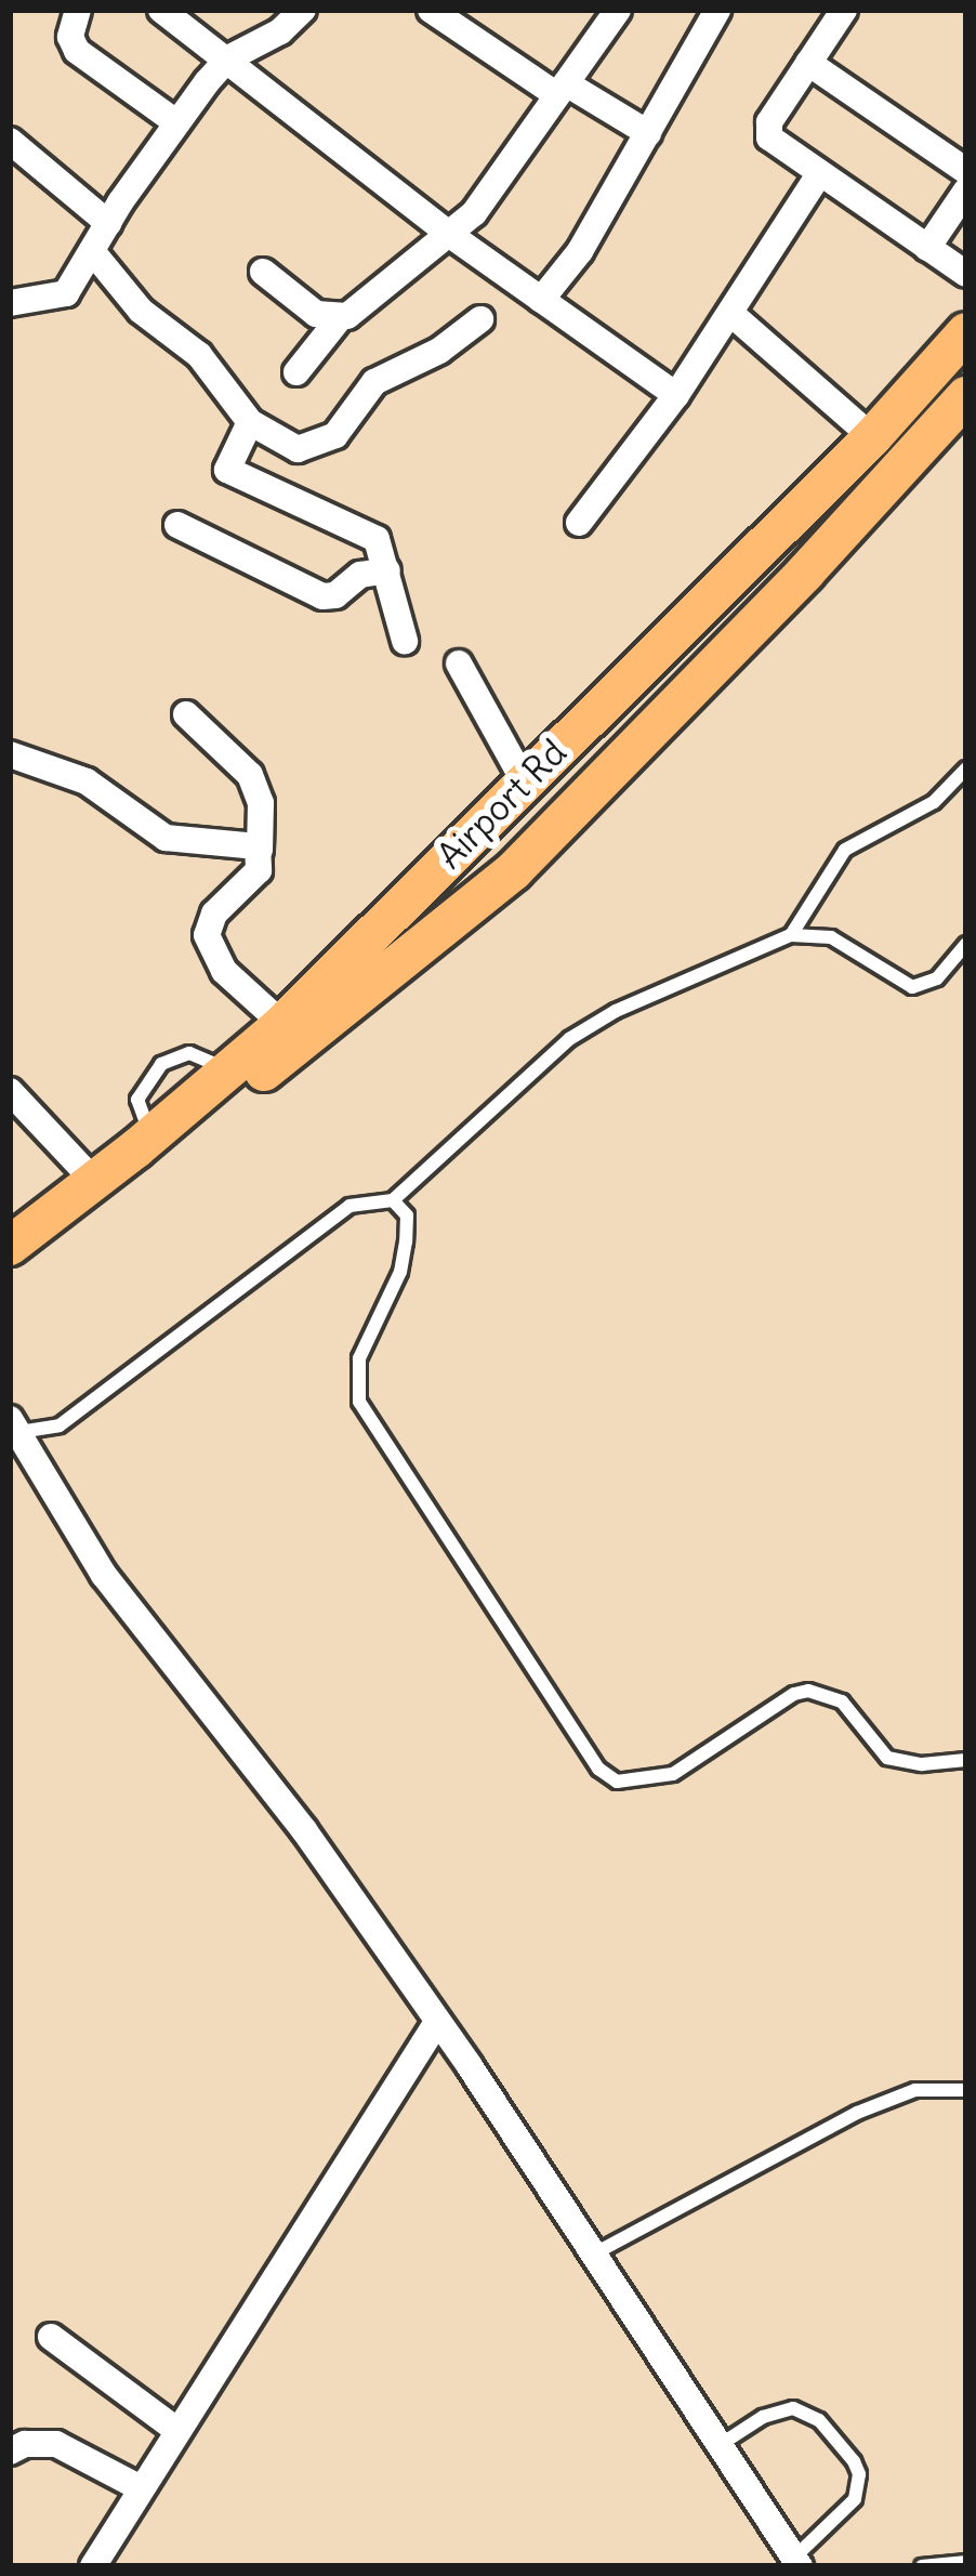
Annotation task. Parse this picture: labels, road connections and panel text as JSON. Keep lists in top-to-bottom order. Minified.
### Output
{"streets":{"main road":["Airport Rd"]}}
